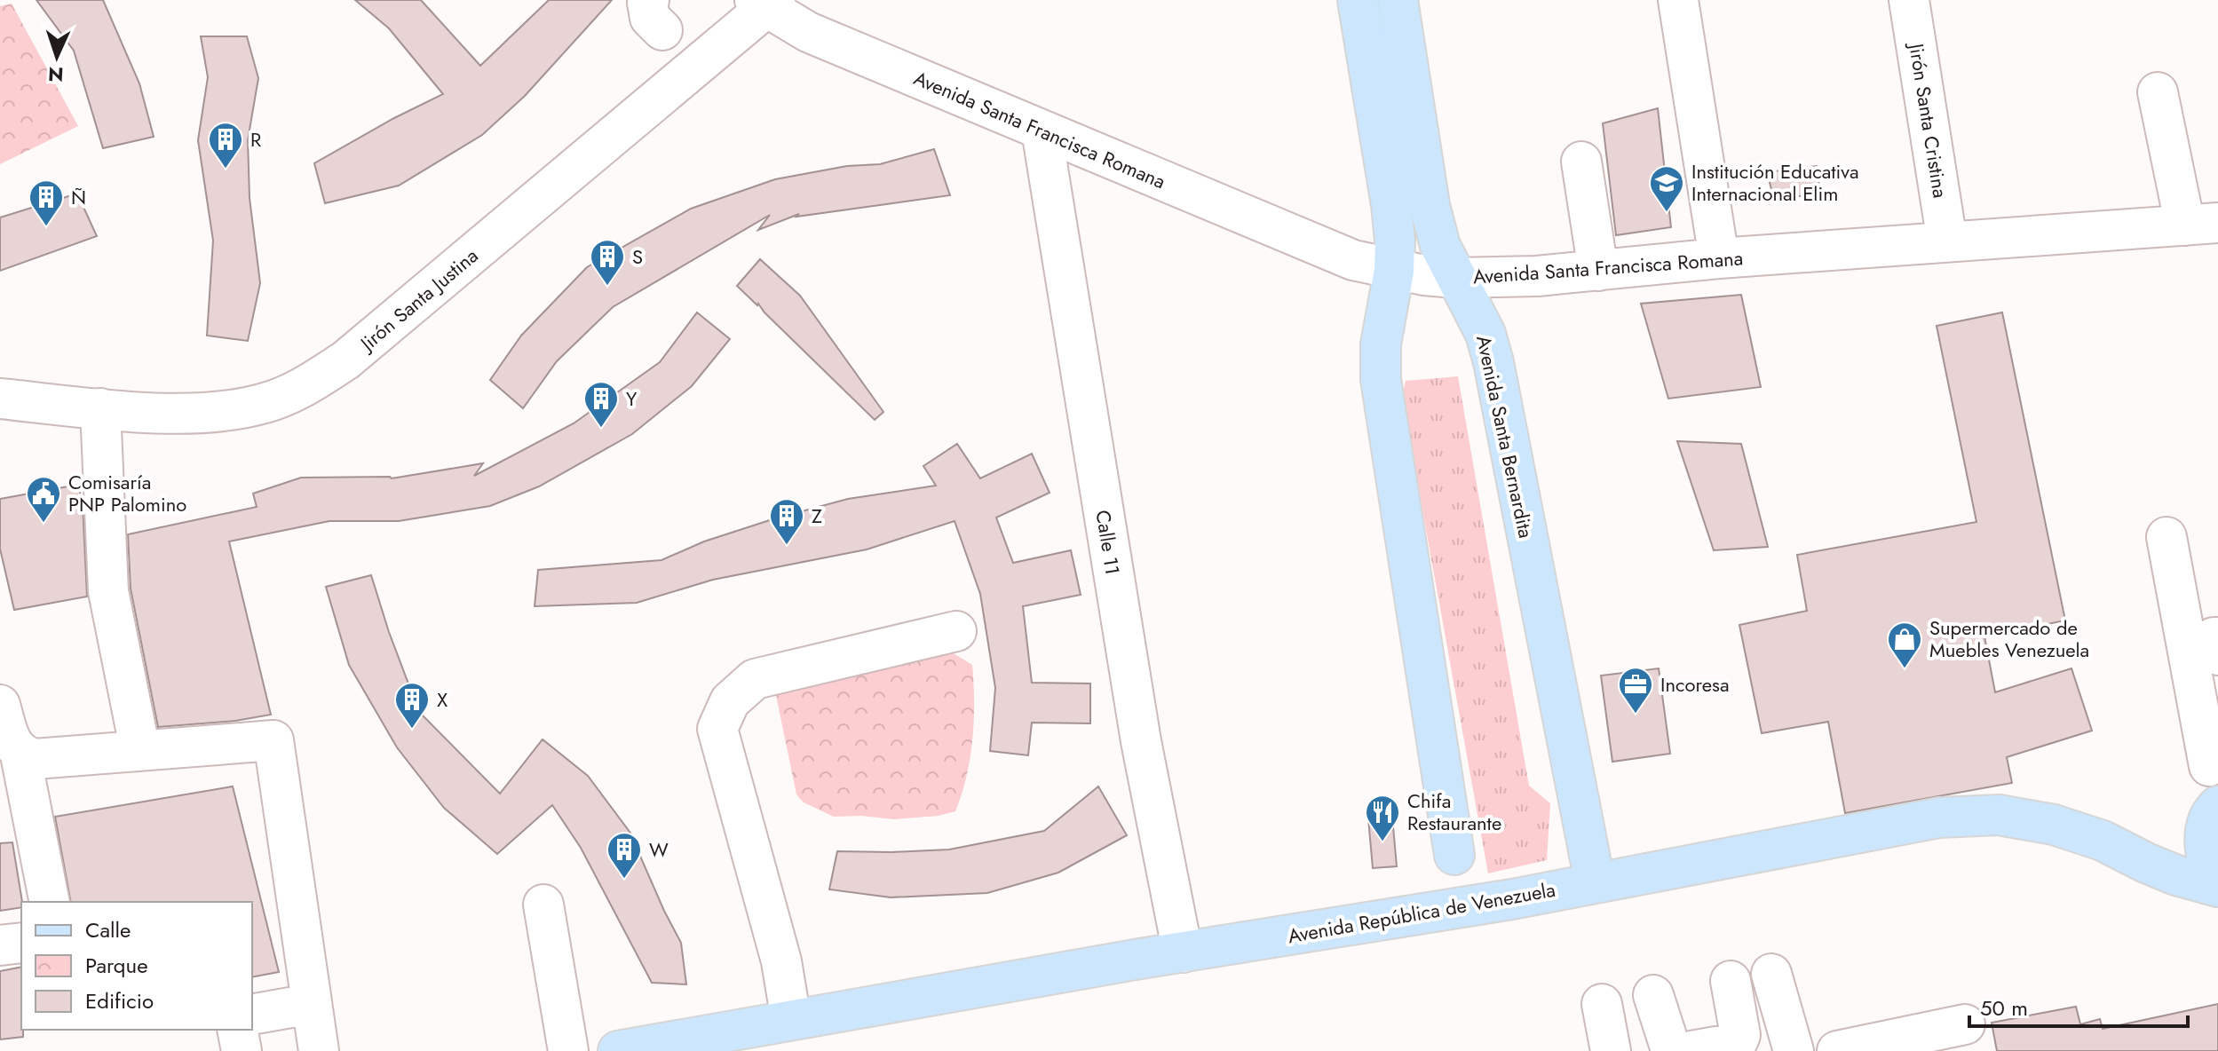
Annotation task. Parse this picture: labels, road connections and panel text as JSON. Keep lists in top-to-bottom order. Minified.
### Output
{"streets":{"main road":["Avenida Santa Bernardita","Avenida República de Venezuela"],"street":["Jirón Santa Cristina","Avenida Santa Francisca Romana","Jirón Santa Justina","Calle 11"]},"crossings":[["Jirón Santa Cristina","Avenida Santa Francisca Romana"],["Avenida Santa Francisca Romana","Jirón Santa Justina"],["Avenida Santa Francisca Romana","Avenida Santa Bernardita"],["Avenida Santa Francisca Romana","Calle 11"],["Avenida Santa Bernardita","Avenida República de Venezuela"],["Calle 11","Avenida República de Venezuela"]],"places":{"building":["R","Ñ","S","Y","Z","X","W"],"school or university":["Institución Educativa Internacional Elim"],"public building":["Comisaría PNP Palomino"],"shop":["Supermercado de Muebles Venezuela"],"office":["Incoresa"],"restaurant":["Chifa Restaurante"]},"legend":["Calle","Parque","Edificio"],"scale_bar":"50 m","north":"bottom"}
